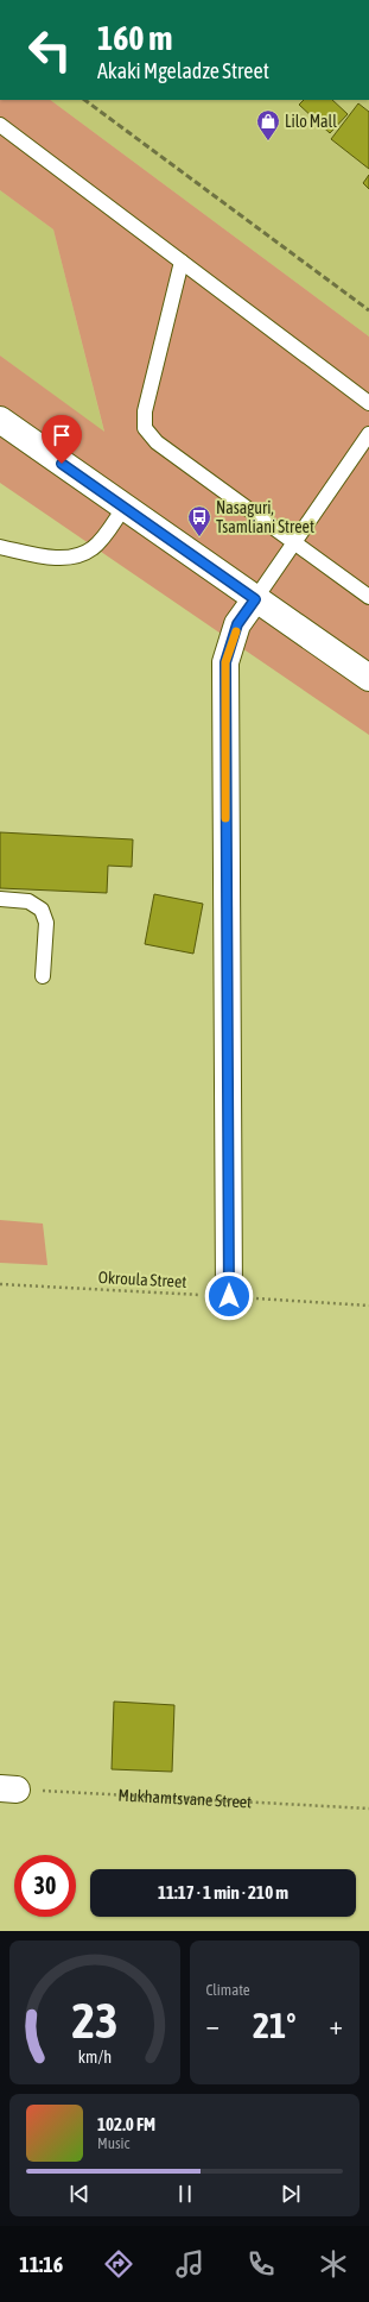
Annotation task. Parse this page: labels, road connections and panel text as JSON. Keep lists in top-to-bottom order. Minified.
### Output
{"streets":{"path":["Okroula Street","Mukhamtsvane Street"]},"places":{"shop":["Lilo Mall"],"bus stop":["Nasaguri, Tsamliani Street"]},"page":{"turn":["160 m","Akaki Mgeladze Street"],"limit":"30","trip":"11:17 · 1 min · 210 m","tile":"Climate","heat":["−","21°","+"],"song":["102.0 FM","Music"],"tabs":"11:16","gauge":["23","km/h"]}}
